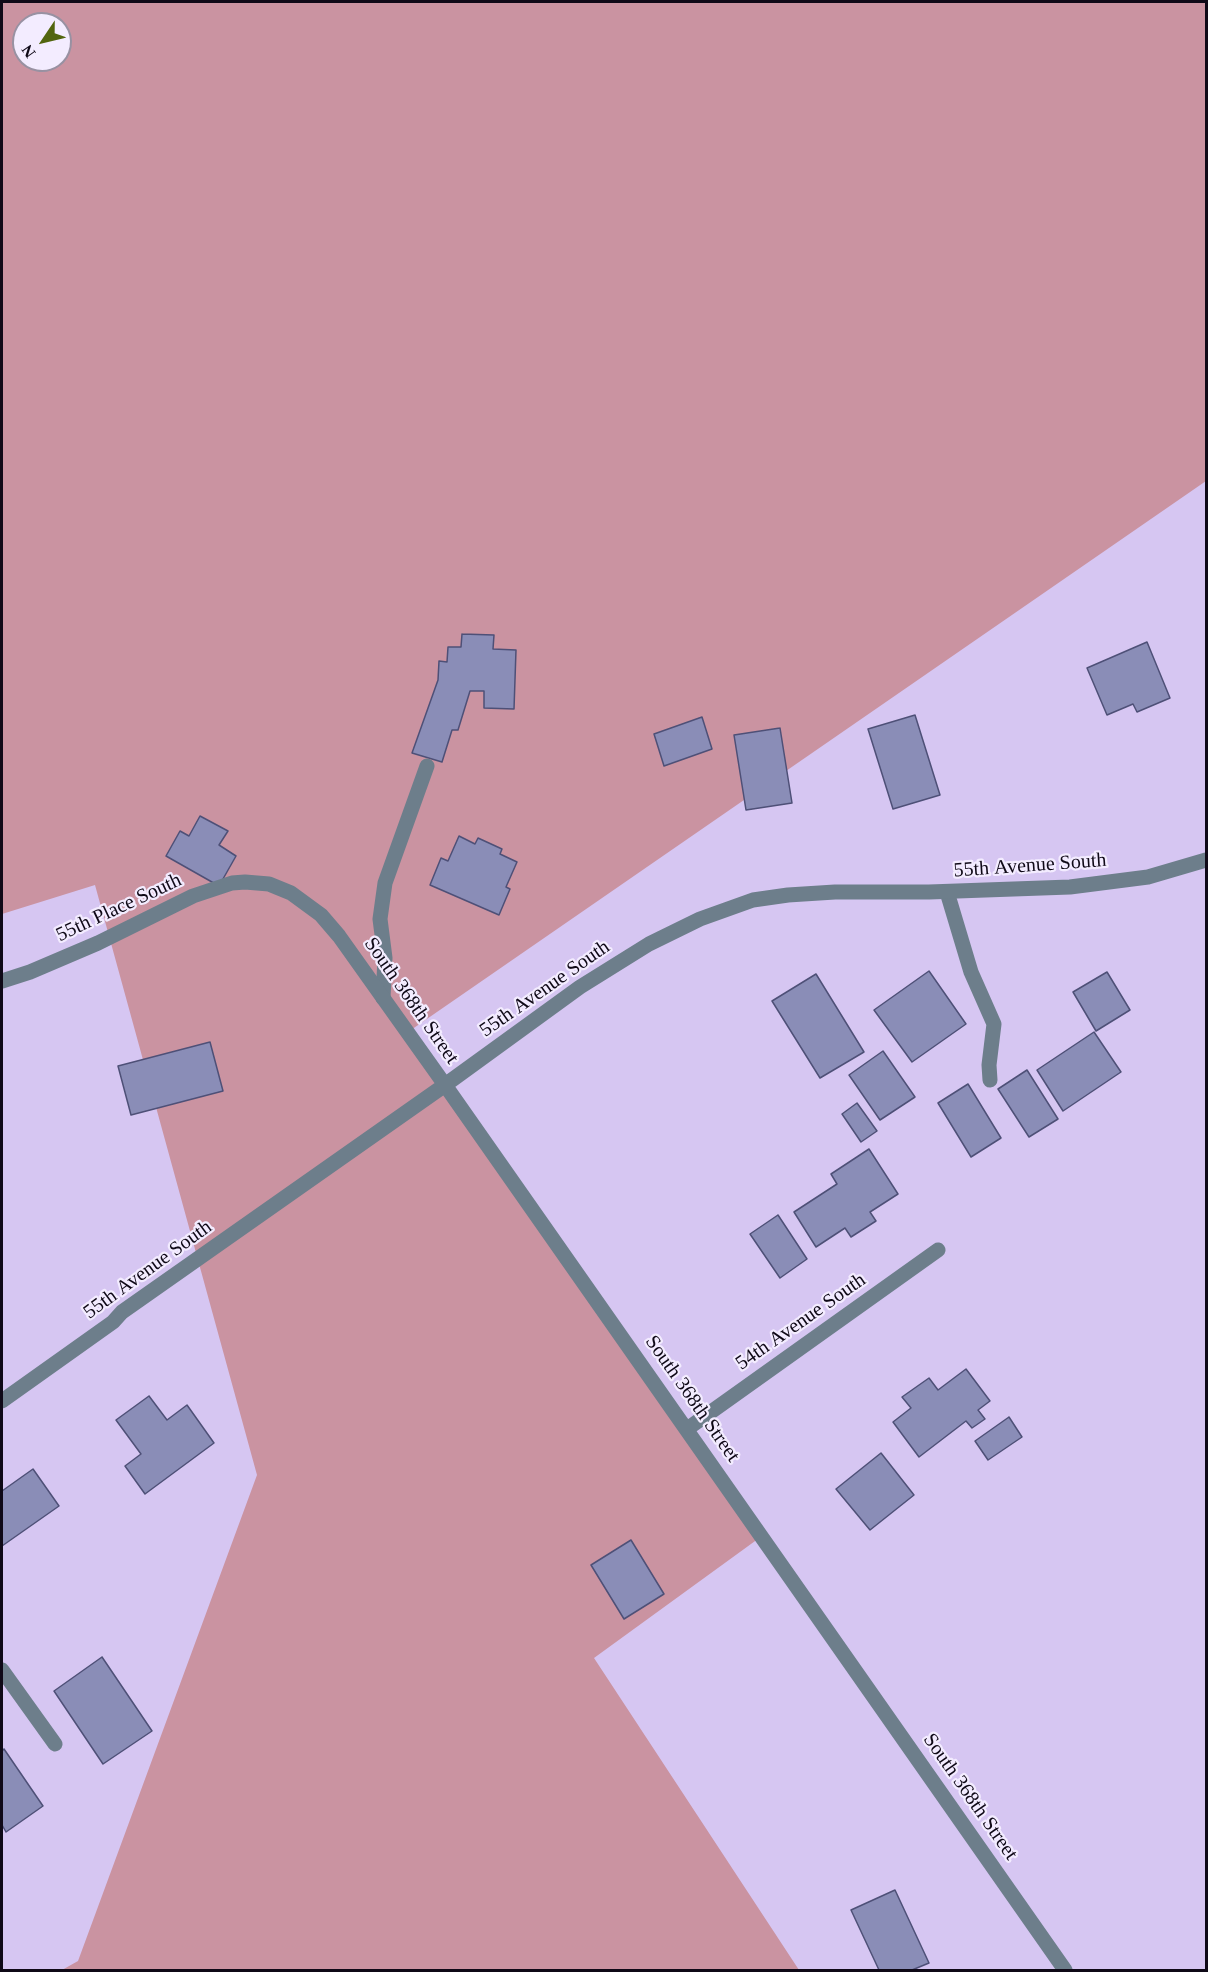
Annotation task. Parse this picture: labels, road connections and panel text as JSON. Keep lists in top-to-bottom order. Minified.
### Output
{"streets":{"street":["55th Avenue South","55th Place South","South 368th Street","54th Avenue South"]},"crossings":[["55th Avenue South","South 368th Street"],["55th Place South","South 368th Street"],["South 368th Street","54th Avenue South"]],"north":"bottom left"}
